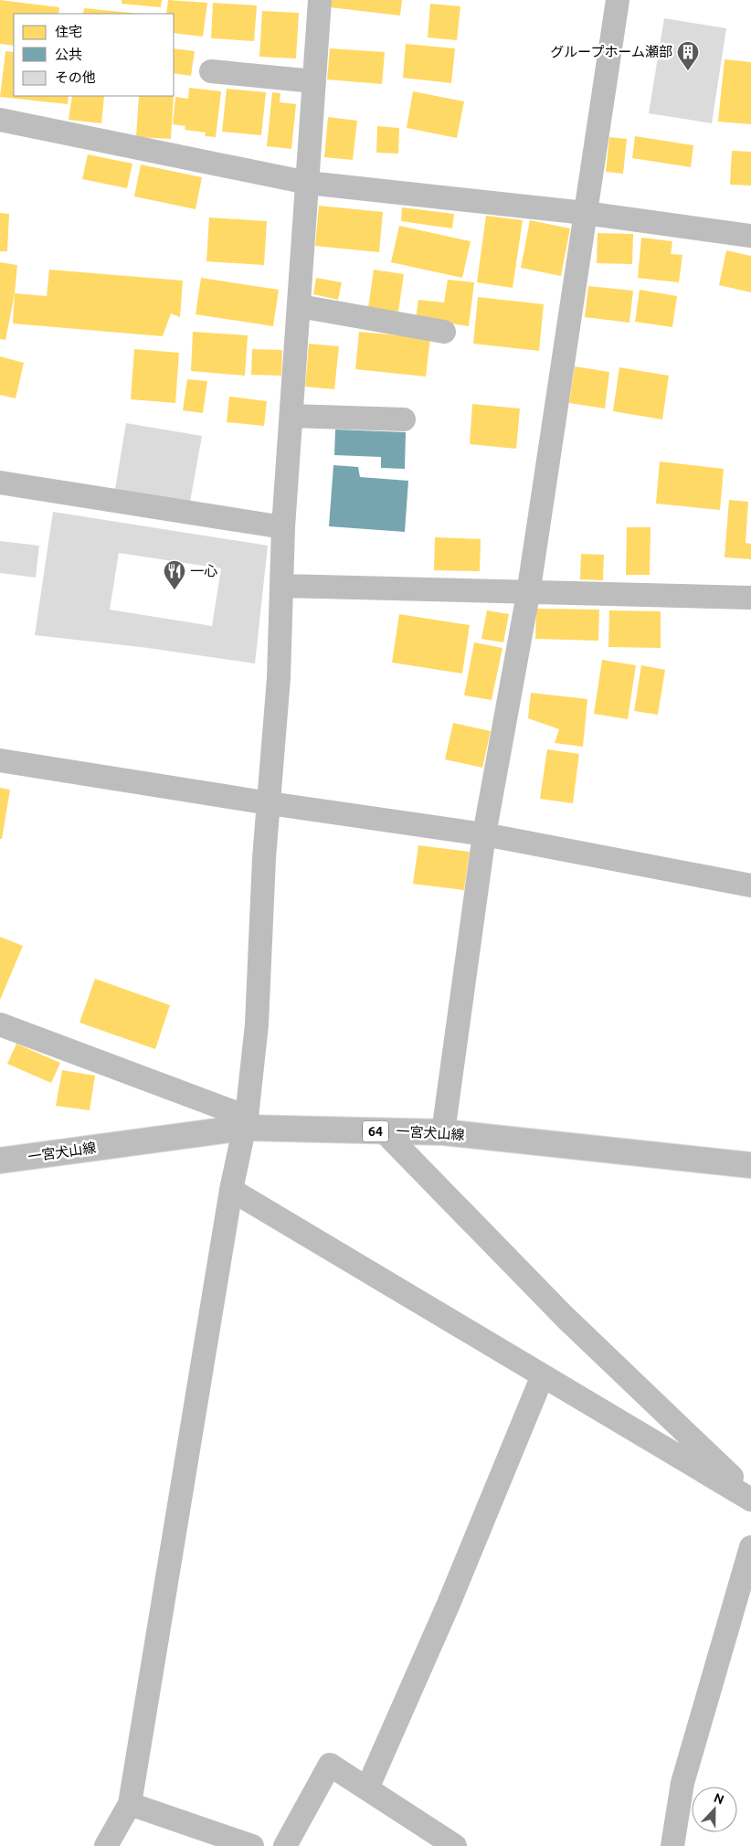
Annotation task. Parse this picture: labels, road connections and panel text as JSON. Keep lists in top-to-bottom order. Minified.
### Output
{"streets":{"main road":["64","一宮犬山線"]},"places":{"building":["グループホーム瀬部"],"restaurant":["一心"]},"legend":["住宅","公共","その他"],"north":"top"}
